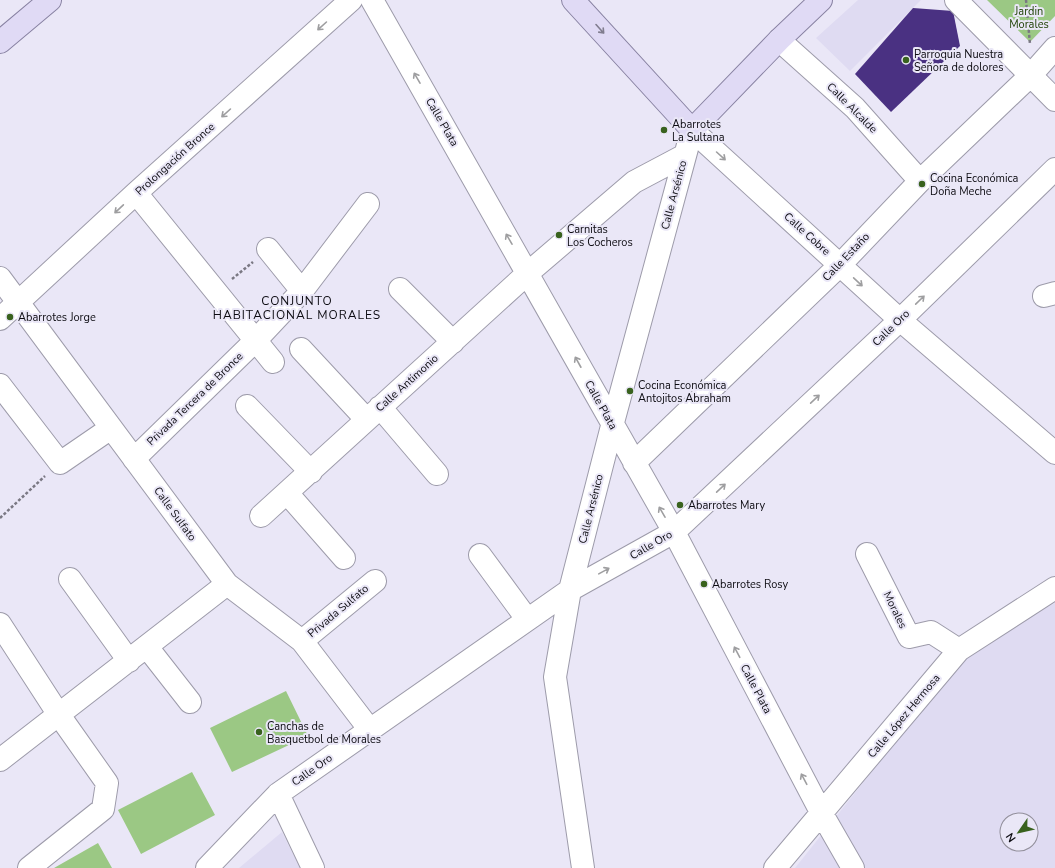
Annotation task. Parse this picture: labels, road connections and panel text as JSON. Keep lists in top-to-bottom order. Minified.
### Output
{"streets":{"main road":["Calle Arsénico","Calle Cobre"],"street":["Calle Alcalde","Calle Plata","Prolongación Bronce","Calle Estaño","Calle Oro","Calle Antimonio","Privada Tercera de Bronce","Calle Sulfato","Morales","Privada Sulfato","Calle López Hermosa"]},"crossings":[["Calle Alcalde","Calle Arsénico"],["Calle Alcalde","Calle Estaño"],["Calle Plata","Calle Arsénico"],["Calle Plata","Calle Estaño"],["Calle Plata","Calle Oro"],["Calle Plata","Calle Antimonio"],["Calle Plata","Calle López Hermosa"],["Prolongación Bronce","Calle Sulfato"],["Calle Arsénico","Calle Cobre"],["Calle Arsénico","Calle Oro"],["Calle Arsénico","Calle Antimonio"],["Calle Cobre","Calle Estaño"],["Calle Cobre","Calle Oro"],["Calle Oro","Calle Sulfato"],["Privada Tercera de Bronce","Calle Sulfato"],["Calle Sulfato","Privada Sulfato"],["Morales","Calle López Hermosa"]],"one_way":["Calle Plata","Prolongación Bronce","Calle Cobre","Calle Oro"],"districts":["CONJUNTO HABITACIONAL MORALES"],"parks":["Jardin Morales"],"places":["Parroquia Nuestra Señora de dolores","Abarrotes La Sultana","Cocina Económica Doña Meche","Carnitas Los Cocheros","Abarrotes Jorge","Cocina Económica Antojitos Abraham","Abarrotes Mary","Abarrotes Rosy","Canchas de Basquetbol de Morales"],"north":"bottom left"}
